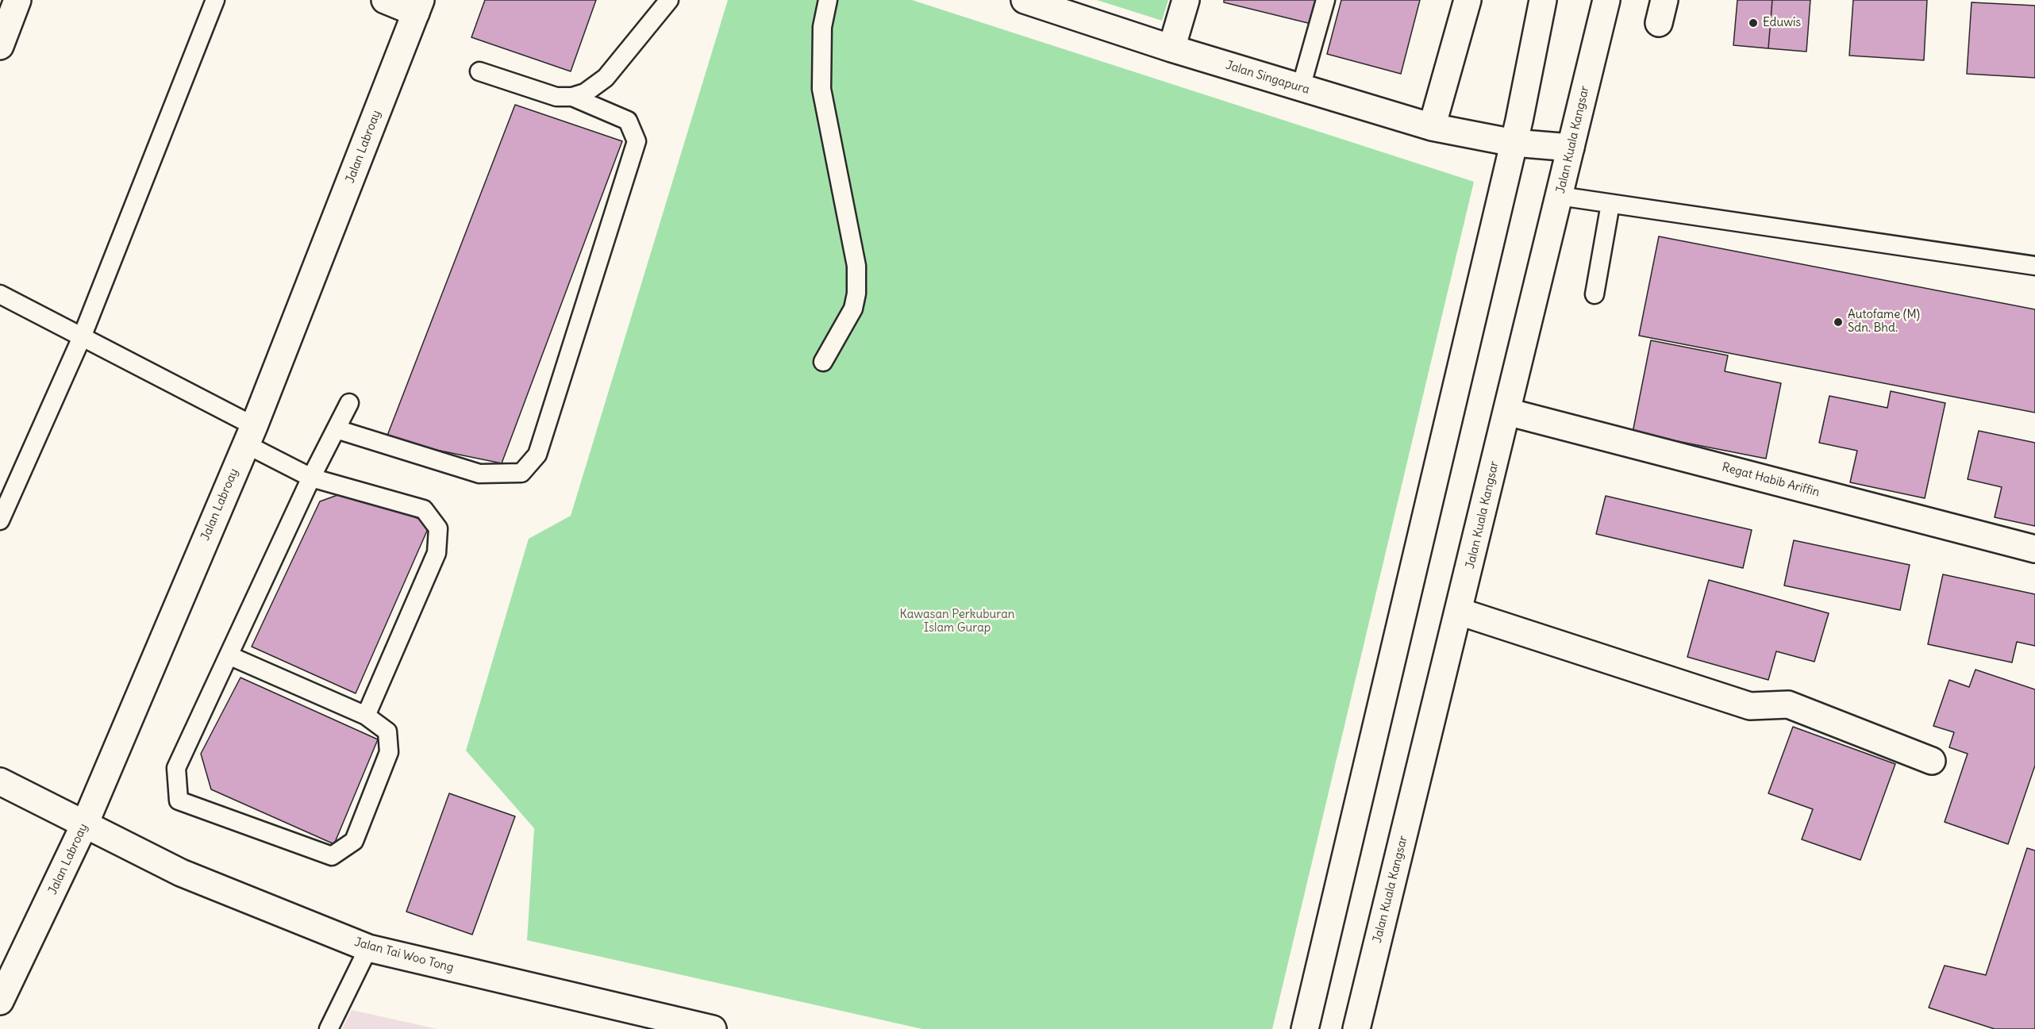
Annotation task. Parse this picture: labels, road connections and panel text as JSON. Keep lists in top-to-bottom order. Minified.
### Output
{"streets":{"main road":["Jalan Singapura","Jalan Kuala Kangsar","Jalan Labroay","Regat Habib Ariffin","Jalan Tai Woo Tong"]},"crossings":[["Jalan Singapura","Jalan Kuala Kangsar"],["Jalan Kuala Kangsar","Regat Habib Ariffin"],["Jalan Labroay","Jalan Tai Woo Tong"]],"parks":["Kawasan Perkuburan Islam Gurap"],"places":["Eduwis","Autofame (M) Sdn. Bhd."]}
